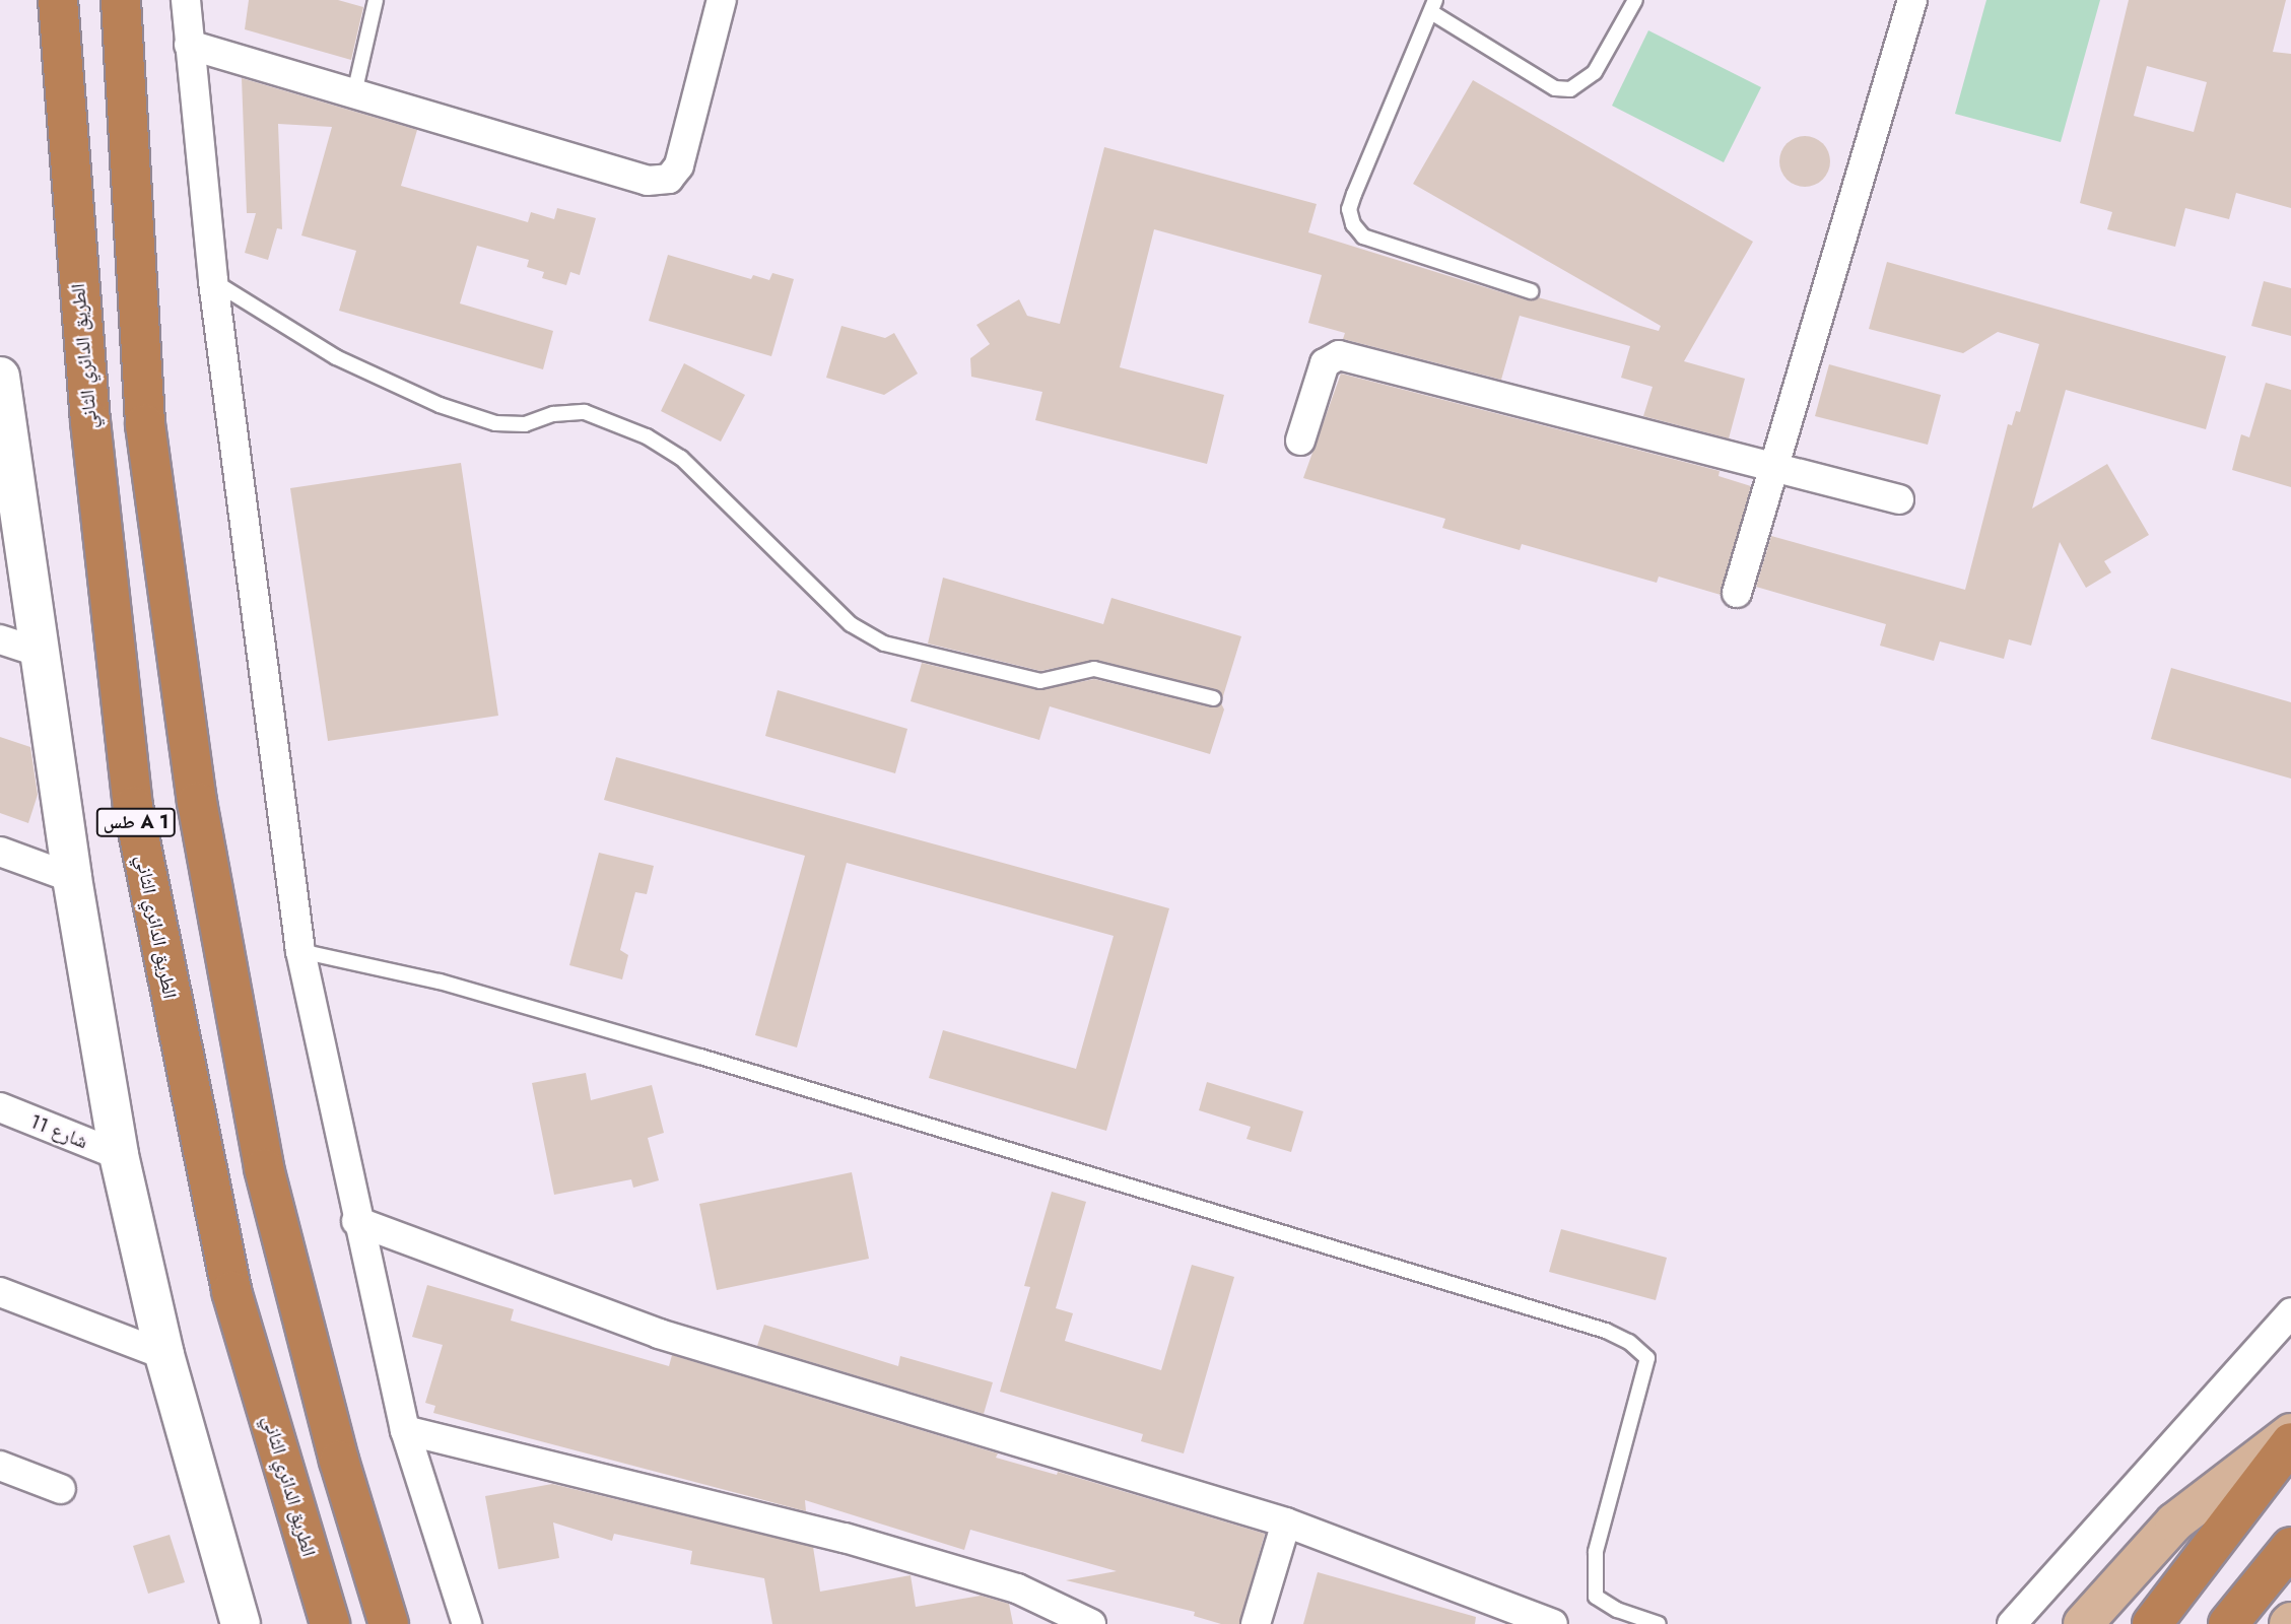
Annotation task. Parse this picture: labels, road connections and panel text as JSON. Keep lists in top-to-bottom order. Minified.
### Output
{"streets":{"highway":["الطريق الدائري الثاني","طس A 1"],"street":["شارع 11"]}}
